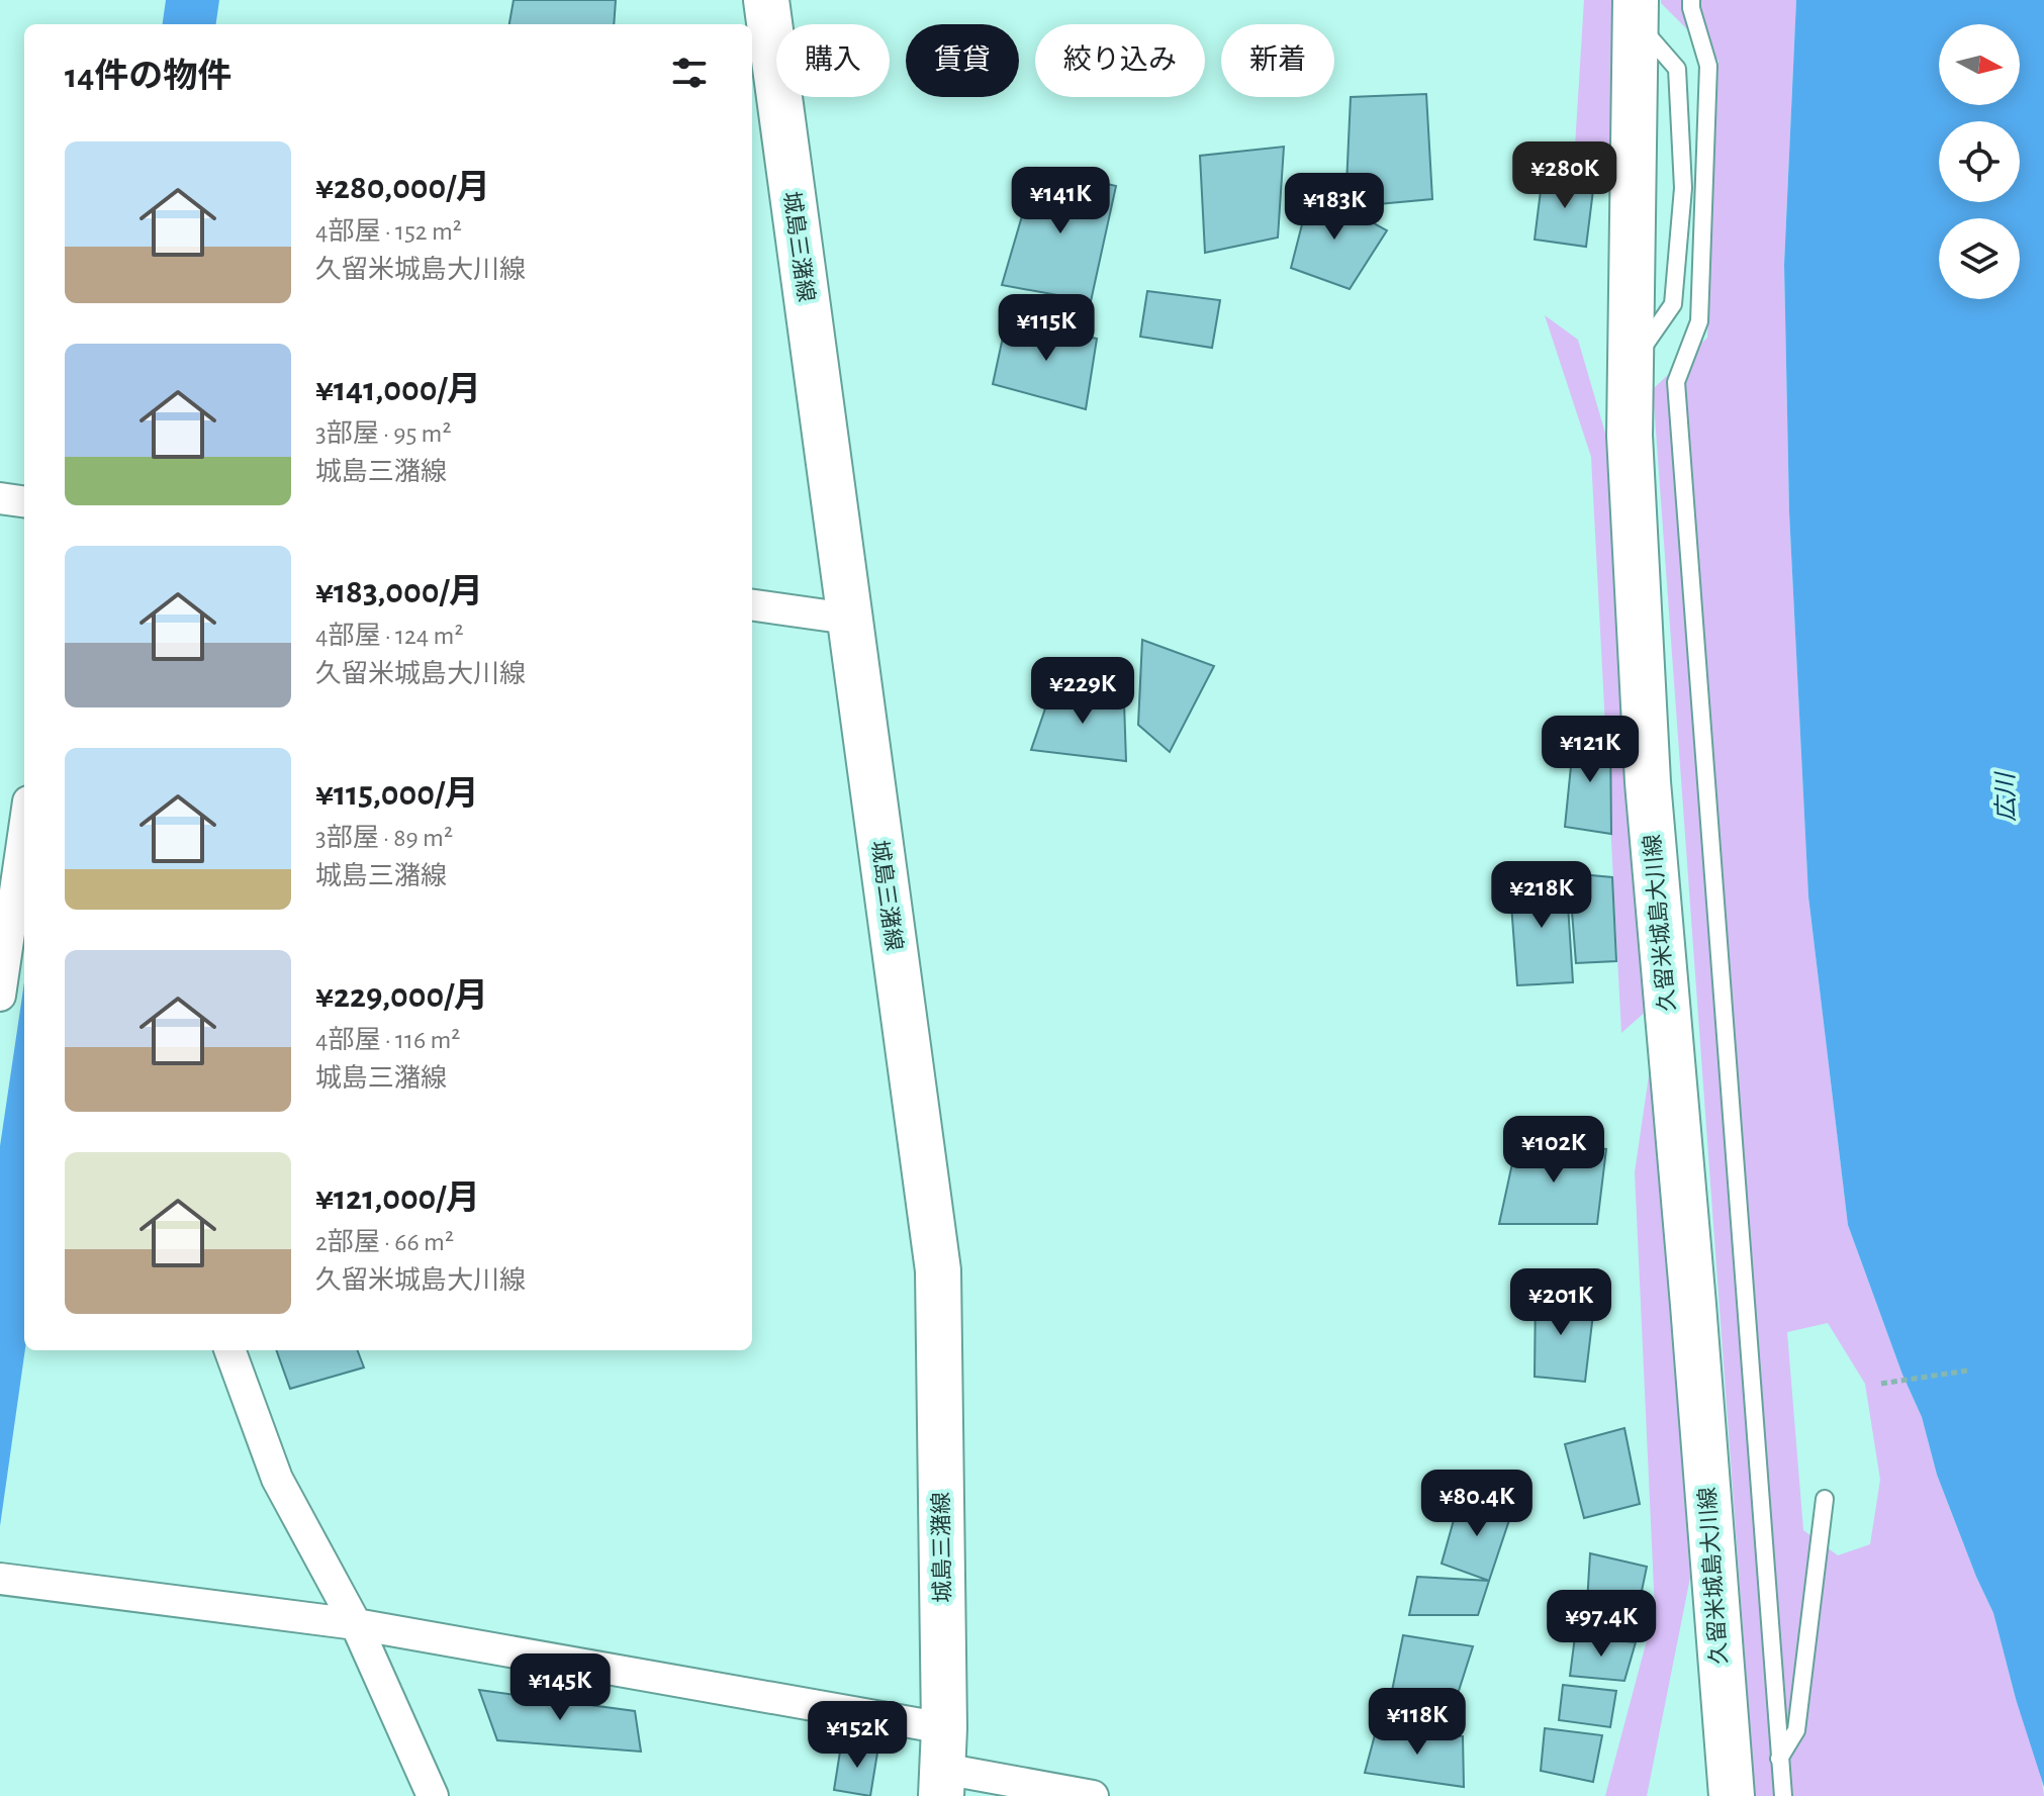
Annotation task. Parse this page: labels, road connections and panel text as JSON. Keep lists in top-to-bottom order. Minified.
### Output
{"streets":{"main road":["城島三潴線","久留米城島大川線"]},"water":["広川"],"north":"right","page":{"chip":["購入","賃貸","絞り込み","新着"],"heading":"14件の物件","list":[{"name":"¥280,000/月","note":"4部屋 · 152 m² · 久留米城島大川線"},{"name":"¥141,000/月","note":"3部屋 · 95 m² · 城島三潴線"},{"name":"¥183,000/月","note":"4部屋 · 124 m² · 久留米城島大川線"},{"name":"¥115,000/月","note":"3部屋 · 89 m² · 城島三潴線"},{"name":"¥229,000/月","note":"4部屋 · 116 m² · 城島三潴線"},{"name":"¥121,000/月","note":"2部屋 · 66 m² · 久留米城島大川線"}],"price":["¥280K","¥141K","¥183K","¥115K","¥229K","¥121K","¥218K","¥102K","¥201K","¥80.4K","¥97.4K","¥145K","¥118K","¥152K"]}}
